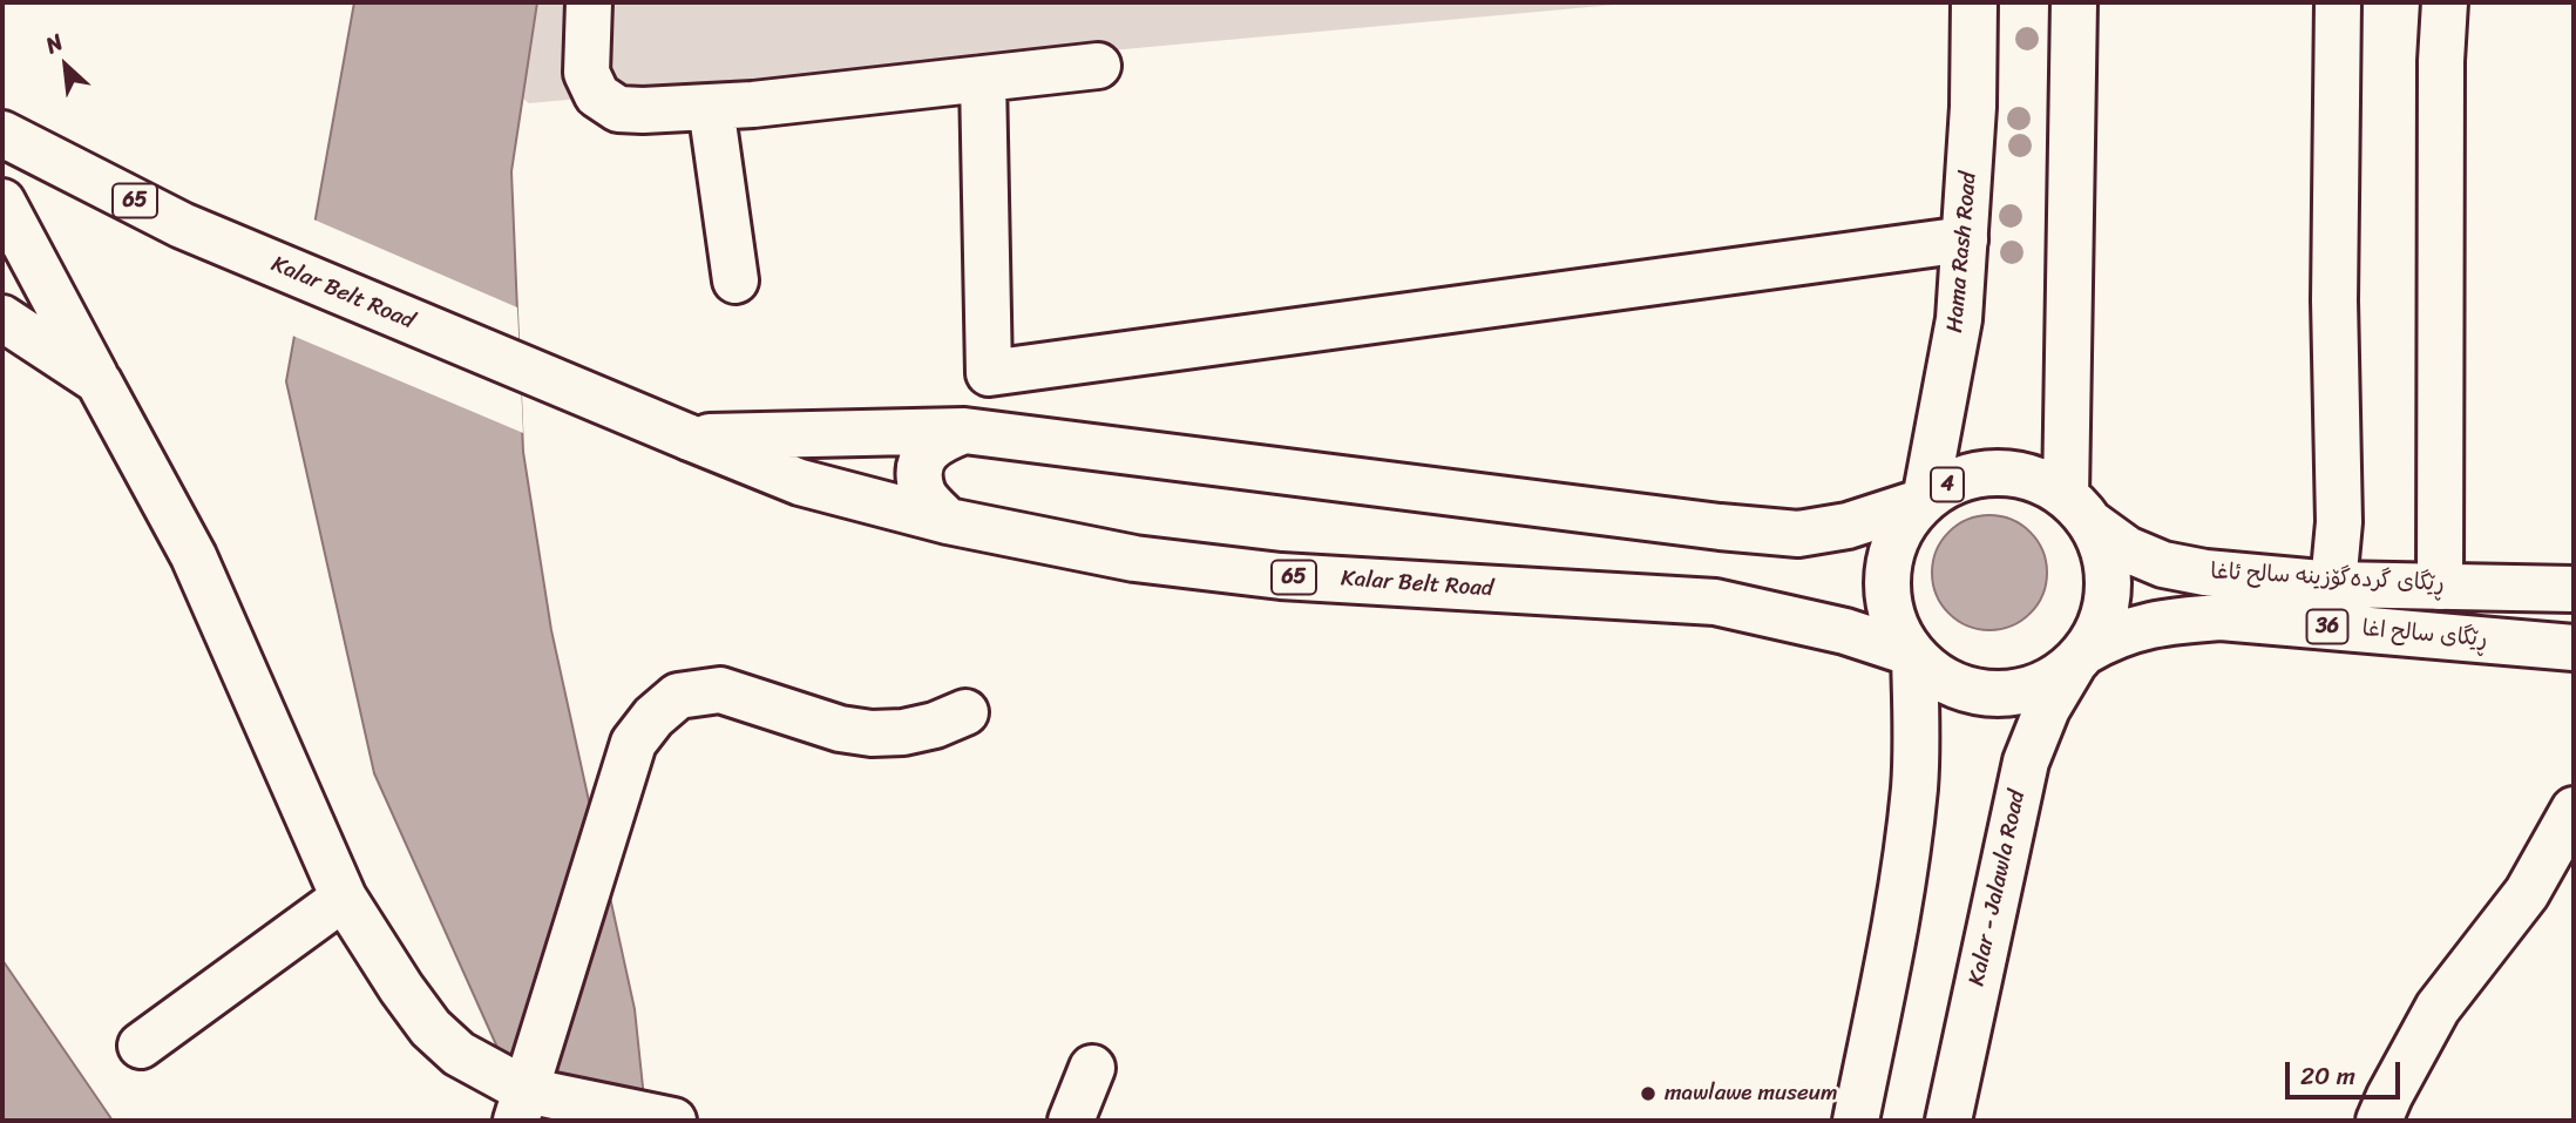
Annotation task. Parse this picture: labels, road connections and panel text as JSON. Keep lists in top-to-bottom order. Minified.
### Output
{"streets":{"main road":["65","Hama Rash Road","Kalar Belt Road","4","ڕێگای گردەگۆزینە سالح ئاغا","36","ڕێگای سالح اغا","Kalar - Jalawla Road"]},"crossings":[["Hama Rash Road","Kalar Belt Road"],["Hama Rash Road","4"],["Hama Rash Road","ڕێگای گردەگۆزینە سالح ئاغا"],["Hama Rash Road","ڕێگای سالح اغا"],["Hama Rash Road","Kalar - Jalawla Road"],["Kalar Belt Road","4"],["Kalar Belt Road","ڕێگای گردەگۆزینە سالح ئاغا"],["Kalar Belt Road","ڕێگای سالح اغا"],["Kalar Belt Road","Kalar - Jalawla Road"],["4","ڕێگای گردەگۆزینە سالح ئاغا"],["4","ڕێگای سالح اغا"],["4","Kalar - Jalawla Road"],["ڕێگای گردەگۆزینە سالح ئاغا","ڕێگای سالح اغا"],["ڕێگای گردەگۆزینە سالح ئاغا","Kalar - Jalawla Road"],["ڕێگای سالح اغا","Kalar - Jalawla Road"]],"places":["mawlawe museum"],"scale_bar":"20 m","north":"top left"}
